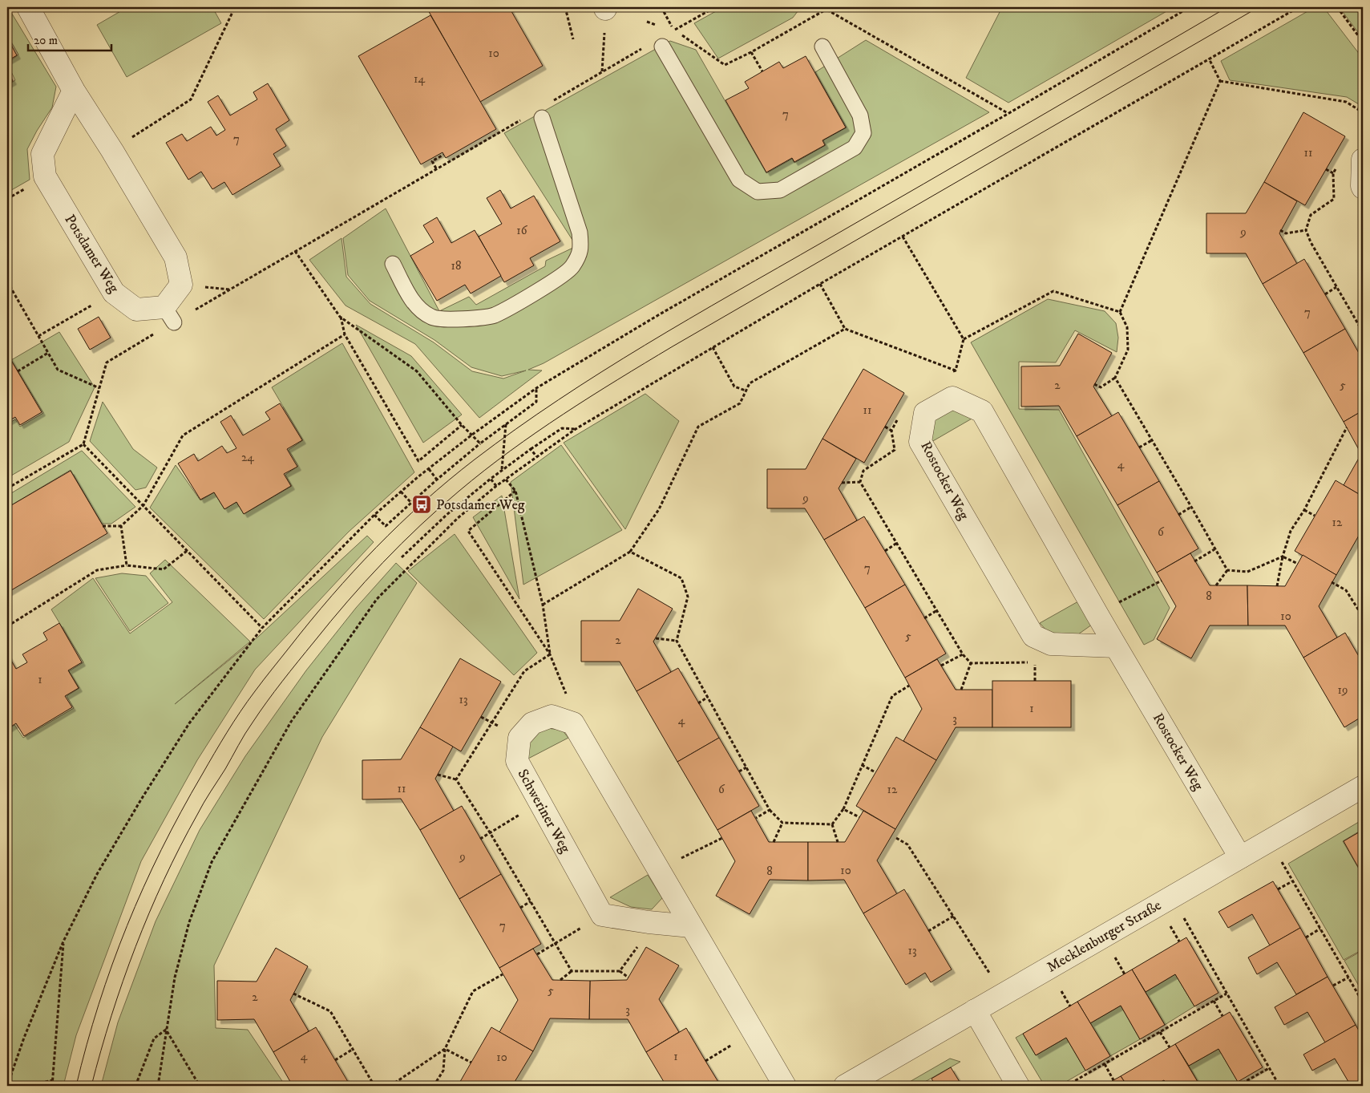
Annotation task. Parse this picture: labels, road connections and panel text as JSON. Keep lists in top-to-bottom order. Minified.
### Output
{"streets":{"street":["Potsdamer Weg","Rostocker Weg","Schweriner Weg","Mecklenburger Straße"]},"crossings":[["Rostocker Weg","Mecklenburger Straße"]],"places":{"bus stop":["Potsdamer Weg"]},"house_numbers":["10","14","7","7","11","16","9","18","7","2","5","11","24","4","9","12","6","7","8","10","5","2","1","19","13","1","3","4","11","6","12","9","10","8","7","13","5","2","3","4","1","10"],"scale_bar":"20 m"}
